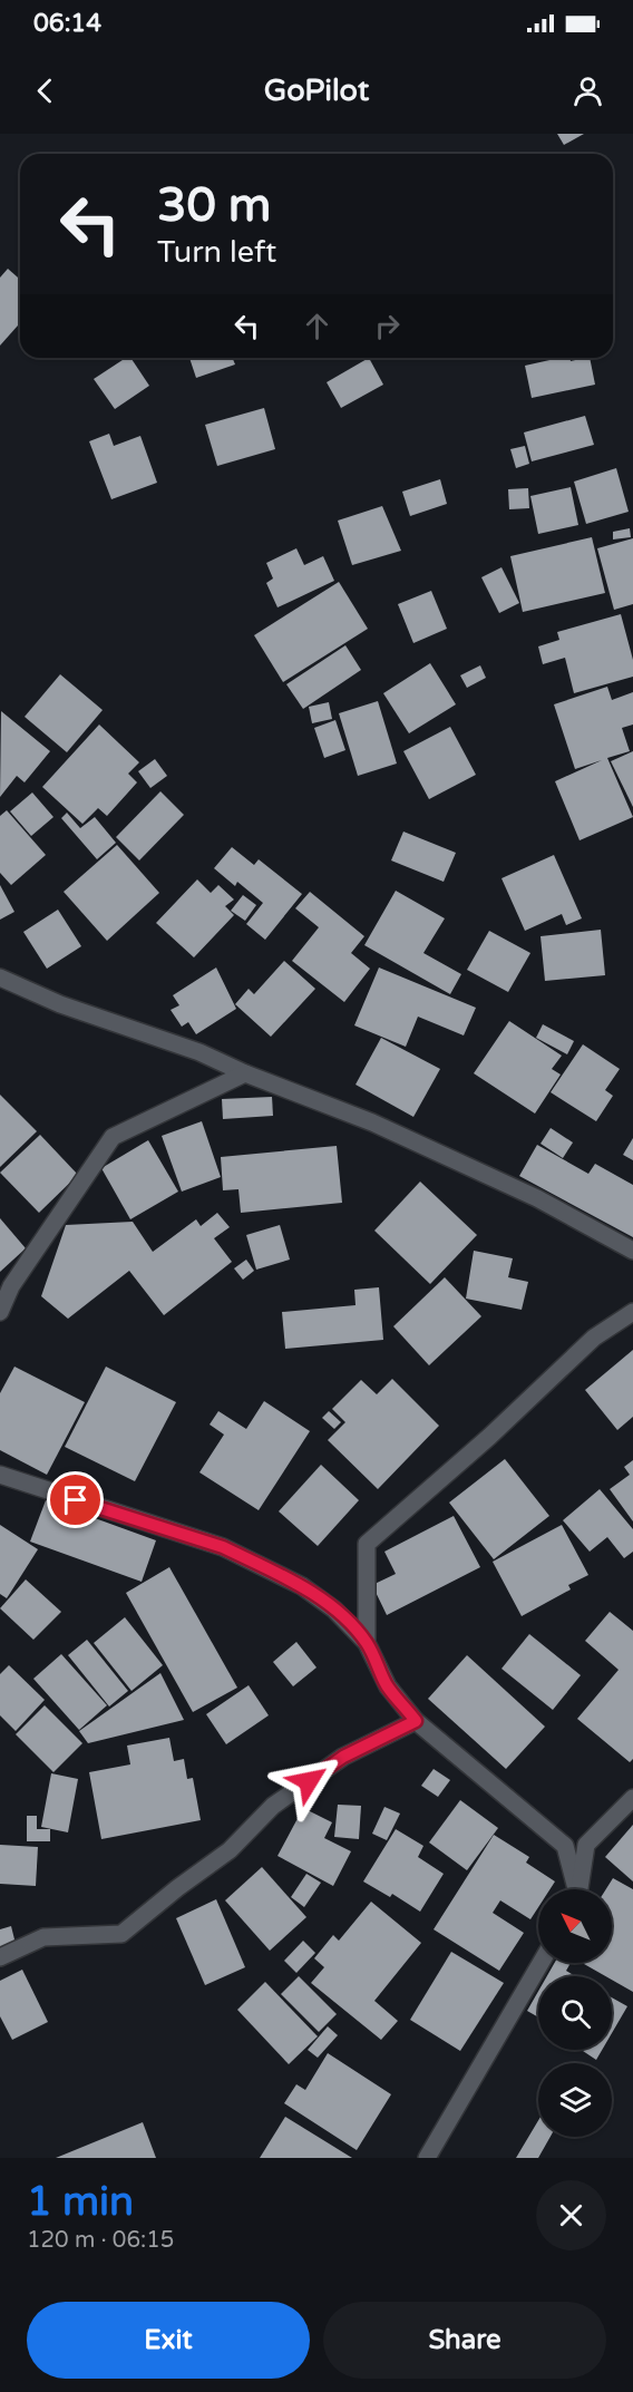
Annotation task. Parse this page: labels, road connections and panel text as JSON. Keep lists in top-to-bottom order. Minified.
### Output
{"north":"top left","page":{"status":"06:14","header":"GoPilot","turn":["30 m","Turn left"],"heading":["1 min","120 m · 06:15"],"buttons":["Exit","Share"]}}
